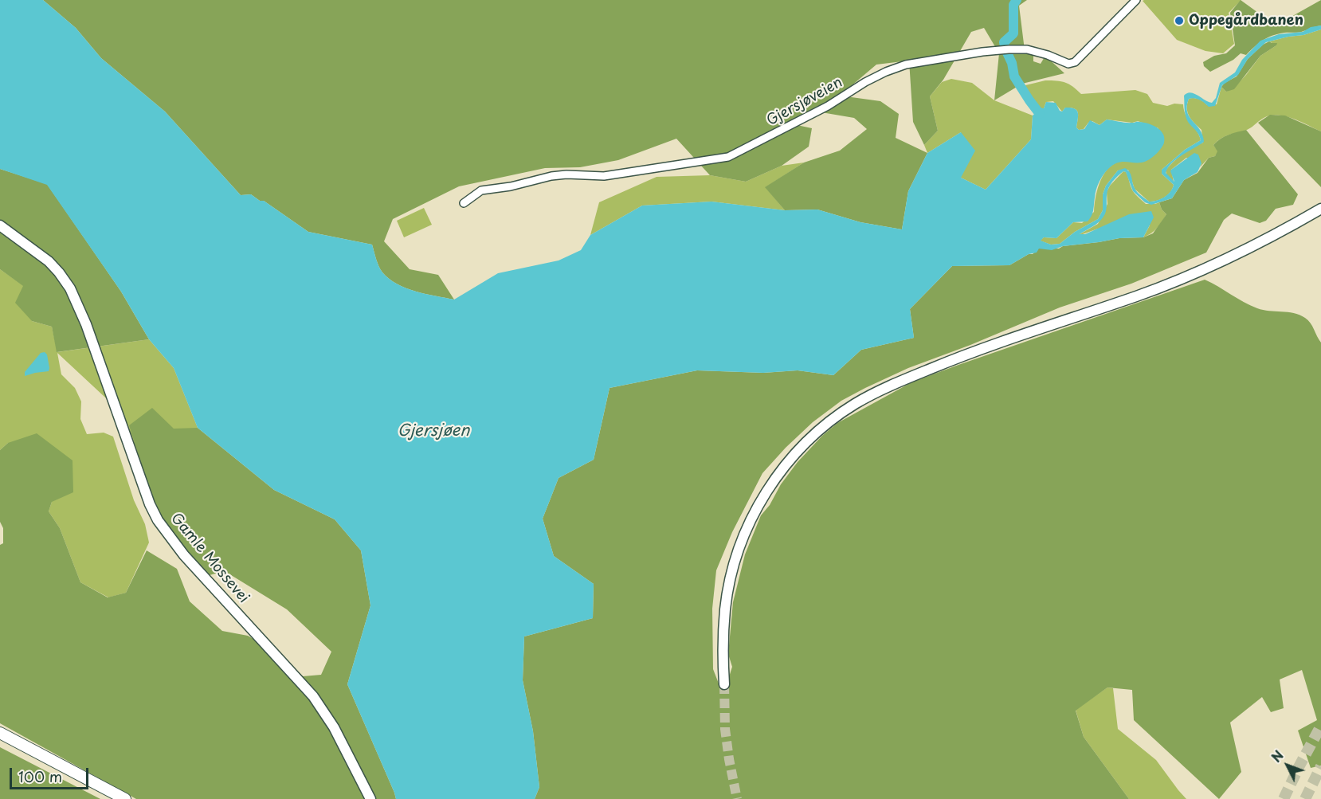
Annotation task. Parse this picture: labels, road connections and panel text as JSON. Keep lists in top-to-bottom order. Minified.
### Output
{"streets":{"main road":["Gamle Mossevei"],"street":["Gjersjøveien"]},"water":["Gjersjøen"],"places":["Oppegårdbanen"],"scale_bar":"100 m","north":"top left"}
